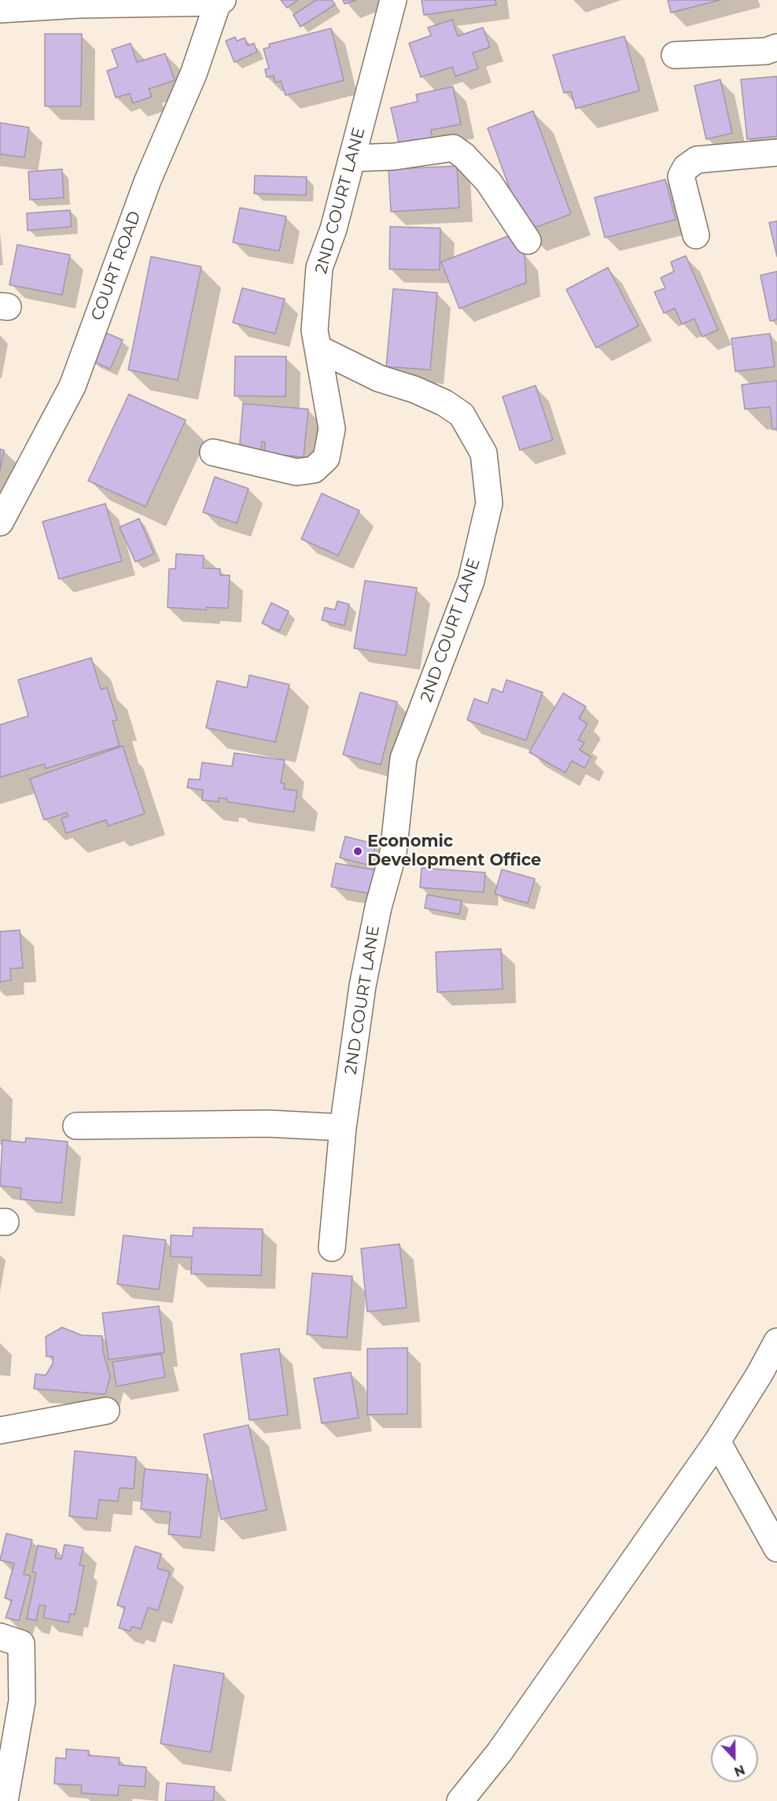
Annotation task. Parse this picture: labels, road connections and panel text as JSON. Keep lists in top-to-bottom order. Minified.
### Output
{"streets":{"street":["2ND COURT LANE","COURT ROAD"]},"places":["Economic Development Office"],"north":"bottom"}
